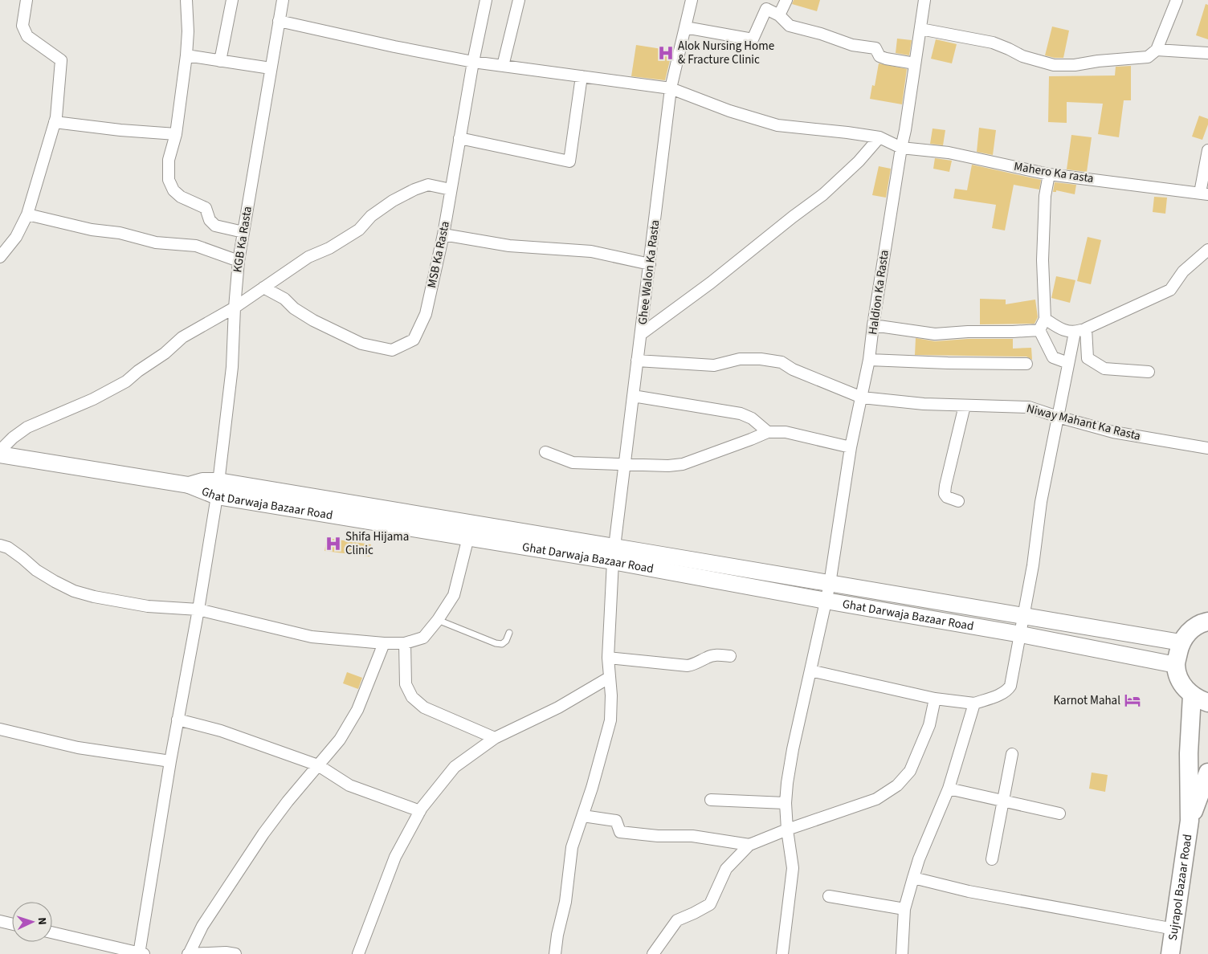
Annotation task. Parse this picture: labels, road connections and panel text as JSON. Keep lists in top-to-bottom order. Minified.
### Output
{"streets":{"main road":["Sujrapol Bazaar Road"],"street":["Mahero Ka rasta","KGB Ka Rasta","MSB Ka Rasta","Ghee Walon Ka Rasta","Haldion Ka Rasta","Niway Mahant Ka Rasta","Ghat Darwaja Bazaar Road"]},"crossings":[["Mahero Ka rasta","KGB Ka Rasta"],["Mahero Ka rasta","MSB Ka Rasta"],["Mahero Ka rasta","Ghee Walon Ka Rasta"],["Mahero Ka rasta","Haldion Ka Rasta"],["KGB Ka Rasta","Ghat Darwaja Bazaar Road"],["Ghee Walon Ka Rasta","Niway Mahant Ka Rasta"],["Ghee Walon Ka Rasta","Ghat Darwaja Bazaar Road"],["Haldion Ka Rasta","Niway Mahant Ka Rasta"],["Haldion Ka Rasta","Ghat Darwaja Bazaar Road"]],"places":{"hospital":["Alok Nursing Home & Fracture Clinic","Shifa Hijama Clinic"],"hotel":["Karnot Mahal"]},"north":"right"}
